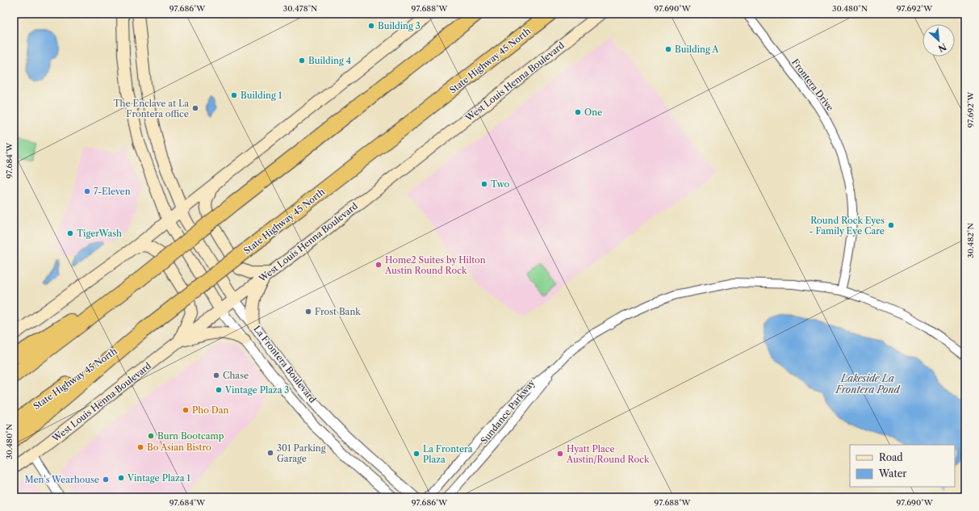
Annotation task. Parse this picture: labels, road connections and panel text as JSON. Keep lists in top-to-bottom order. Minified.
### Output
{"streets":{"highway":["State Highway 45 North"],"main road":["West Louis Henna Boulevard","La Frontera Boulevard"],"street":["Frontera Drive","Sundance Parkway"]},"crossings":[["West Louis Henna Boulevard","La Frontera Boulevard"],["Frontera Drive","Sundance Parkway"]],"water":["Lakeside La Frontera Pond"],"places":["Building 3","Building A","Building 4","Building 1","The Enclave at La Frontera office","One","Two","7-Eleven","Round Rock Eyes - Family Eye Care","TigerWash","Home2 Suites by Hilton Austin Round Rock","Frost Bank","Chase","Vintage Plaza 3","Pho Dan","Burn Bootcamp","Bo Asian Bistro","301 Parking Garage","La Frontera Plaza","Hyatt Place Austin/Round Rock","Vintage Plaza 1","Men's Wearhouse"],"legend":["Road","Water"],"north":"bottom right","coordinates":["97.686°W","30.478°N","97.688°W","97.690°W","30.480°N","97.692°W","97.684°W","30.482°N"]}
